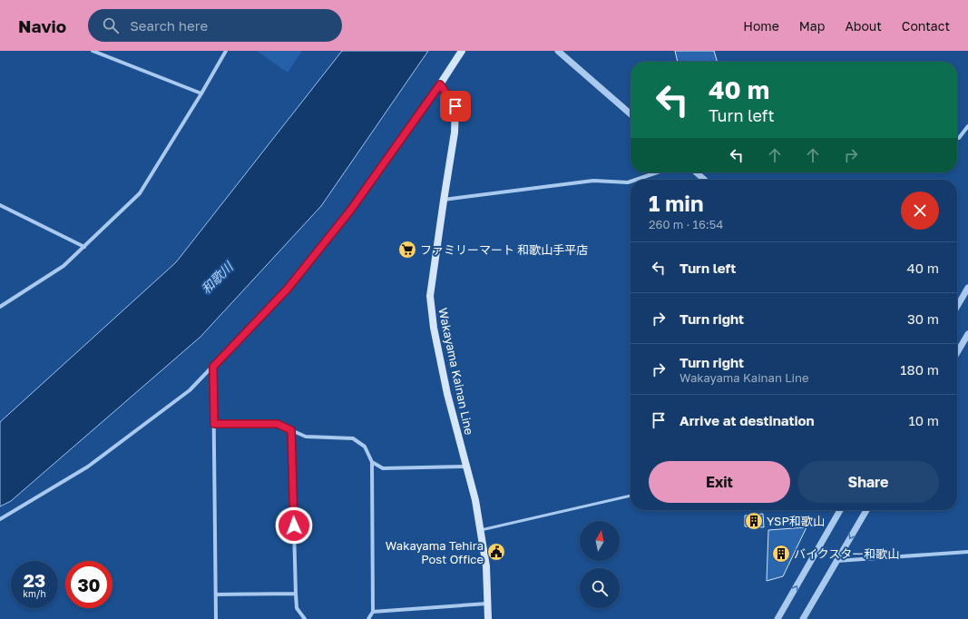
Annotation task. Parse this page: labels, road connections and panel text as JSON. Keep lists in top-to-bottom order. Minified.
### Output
{"streets":{"main road":["Wakayama Kainan Line"]},"water":["和歌川"],"places":{"supermarket":["ファミリーマート 和歌山手平店"],"building":["YSP和歌山","バイクスター和歌山"],"public building":["Wakayama Tehira Post Office"]},"north":"top","page":{"header":"Navio","search":"Search here","nav":["Home","Map","About","Contact"],"turn":["40 m","Turn left"],"heading":["1 min","260 m · 16:54"],"list":[{"name":"Turn left","value":"40 m"},{"name":"Turn right","value":"30 m"},{"name":"Turn right","note":"Wakayama Kainan Line","value":"180 m"},{"name":"Arrive at destination","value":"10 m"}],"buttons":["Exit","Share"],"speed":"23 km/h","limit":"30"}}
